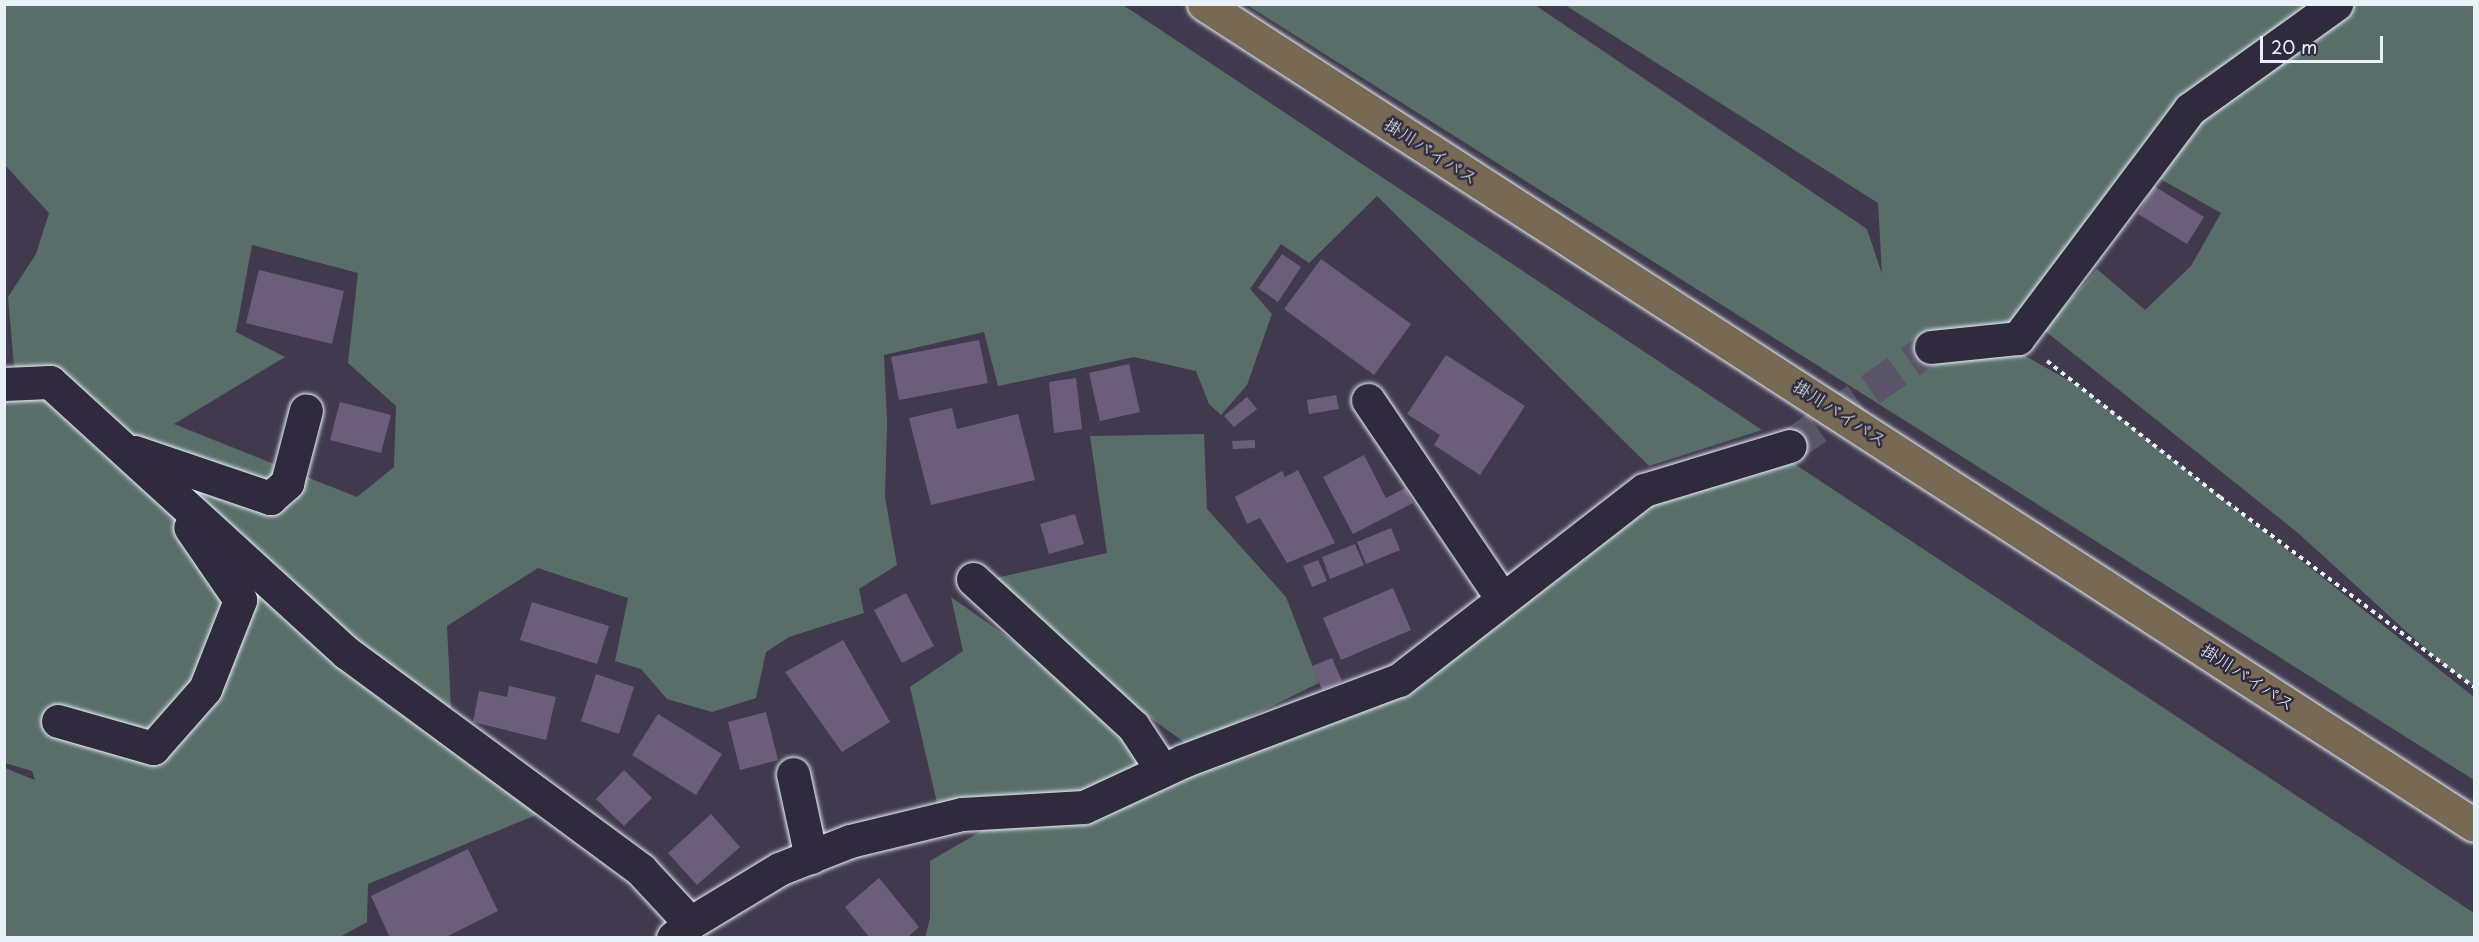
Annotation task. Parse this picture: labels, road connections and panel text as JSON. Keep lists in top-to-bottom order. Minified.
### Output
{"streets":{"highway":["掛川バイパス"]},"scale_bar":"20 m"}
